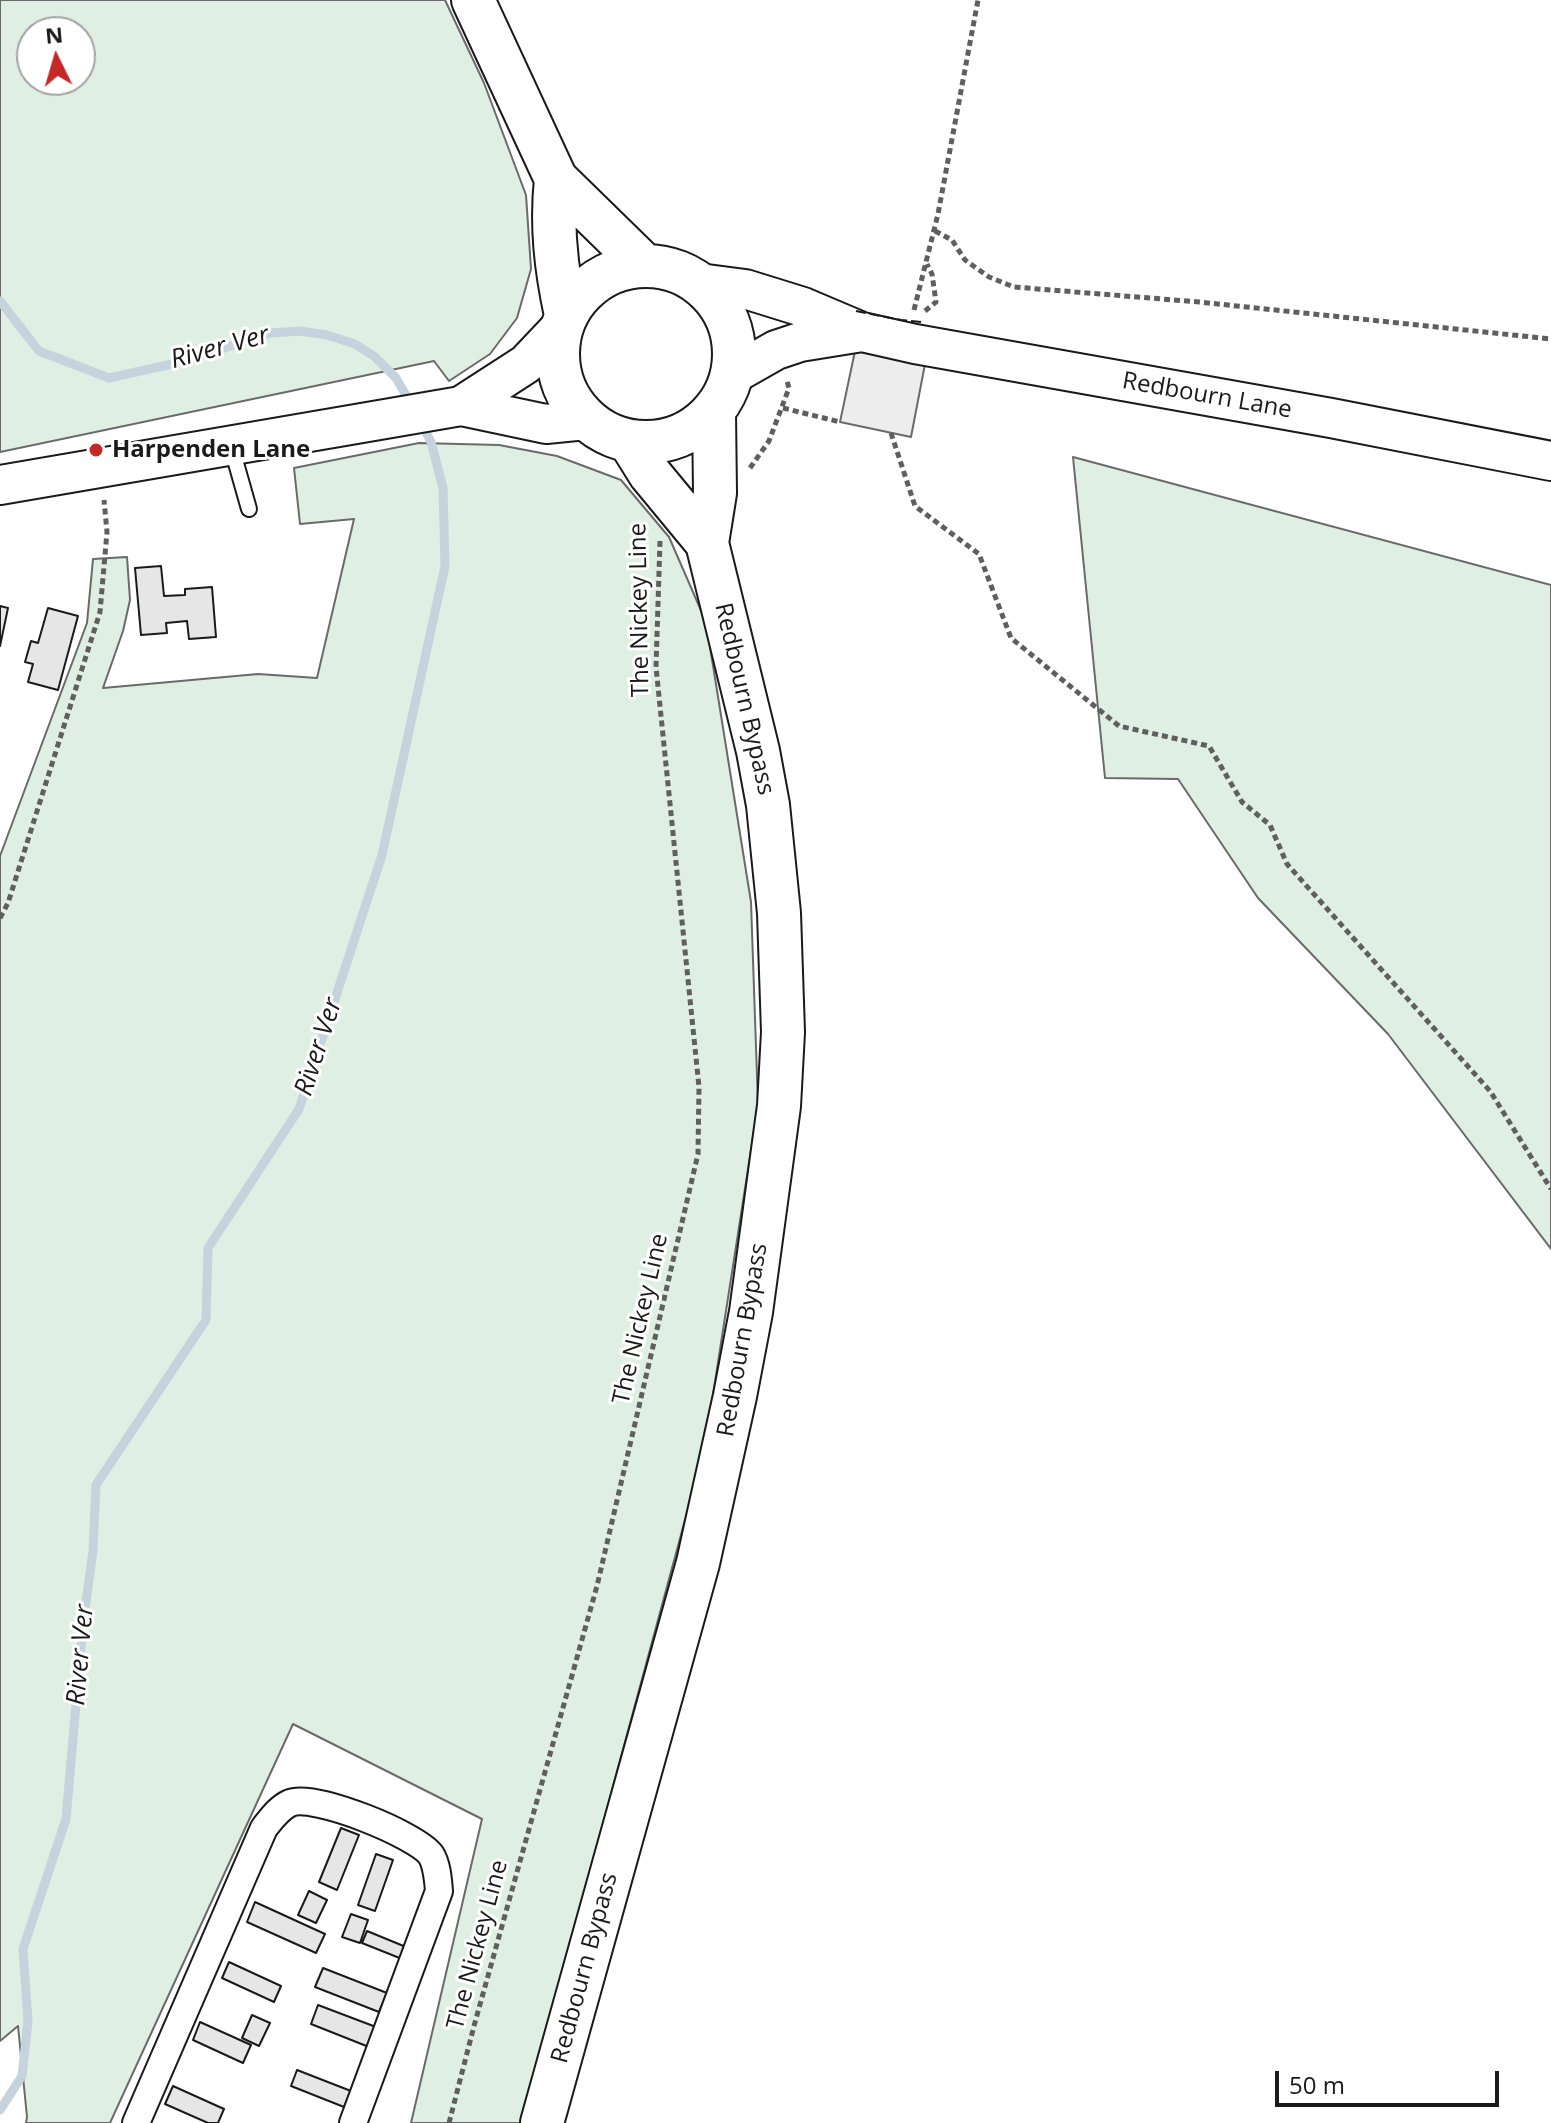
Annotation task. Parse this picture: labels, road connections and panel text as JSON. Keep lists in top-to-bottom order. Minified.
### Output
{"streets":{"main road":["Redbourn Lane","Redbourn Bypass"],"path":["The Nickey Line"]},"crossings":[["Redbourn Lane","Redbourn Bypass"]],"water":["River Ver"],"places":["Harpenden Lane"],"scale_bar":"50 m","north":"top"}
